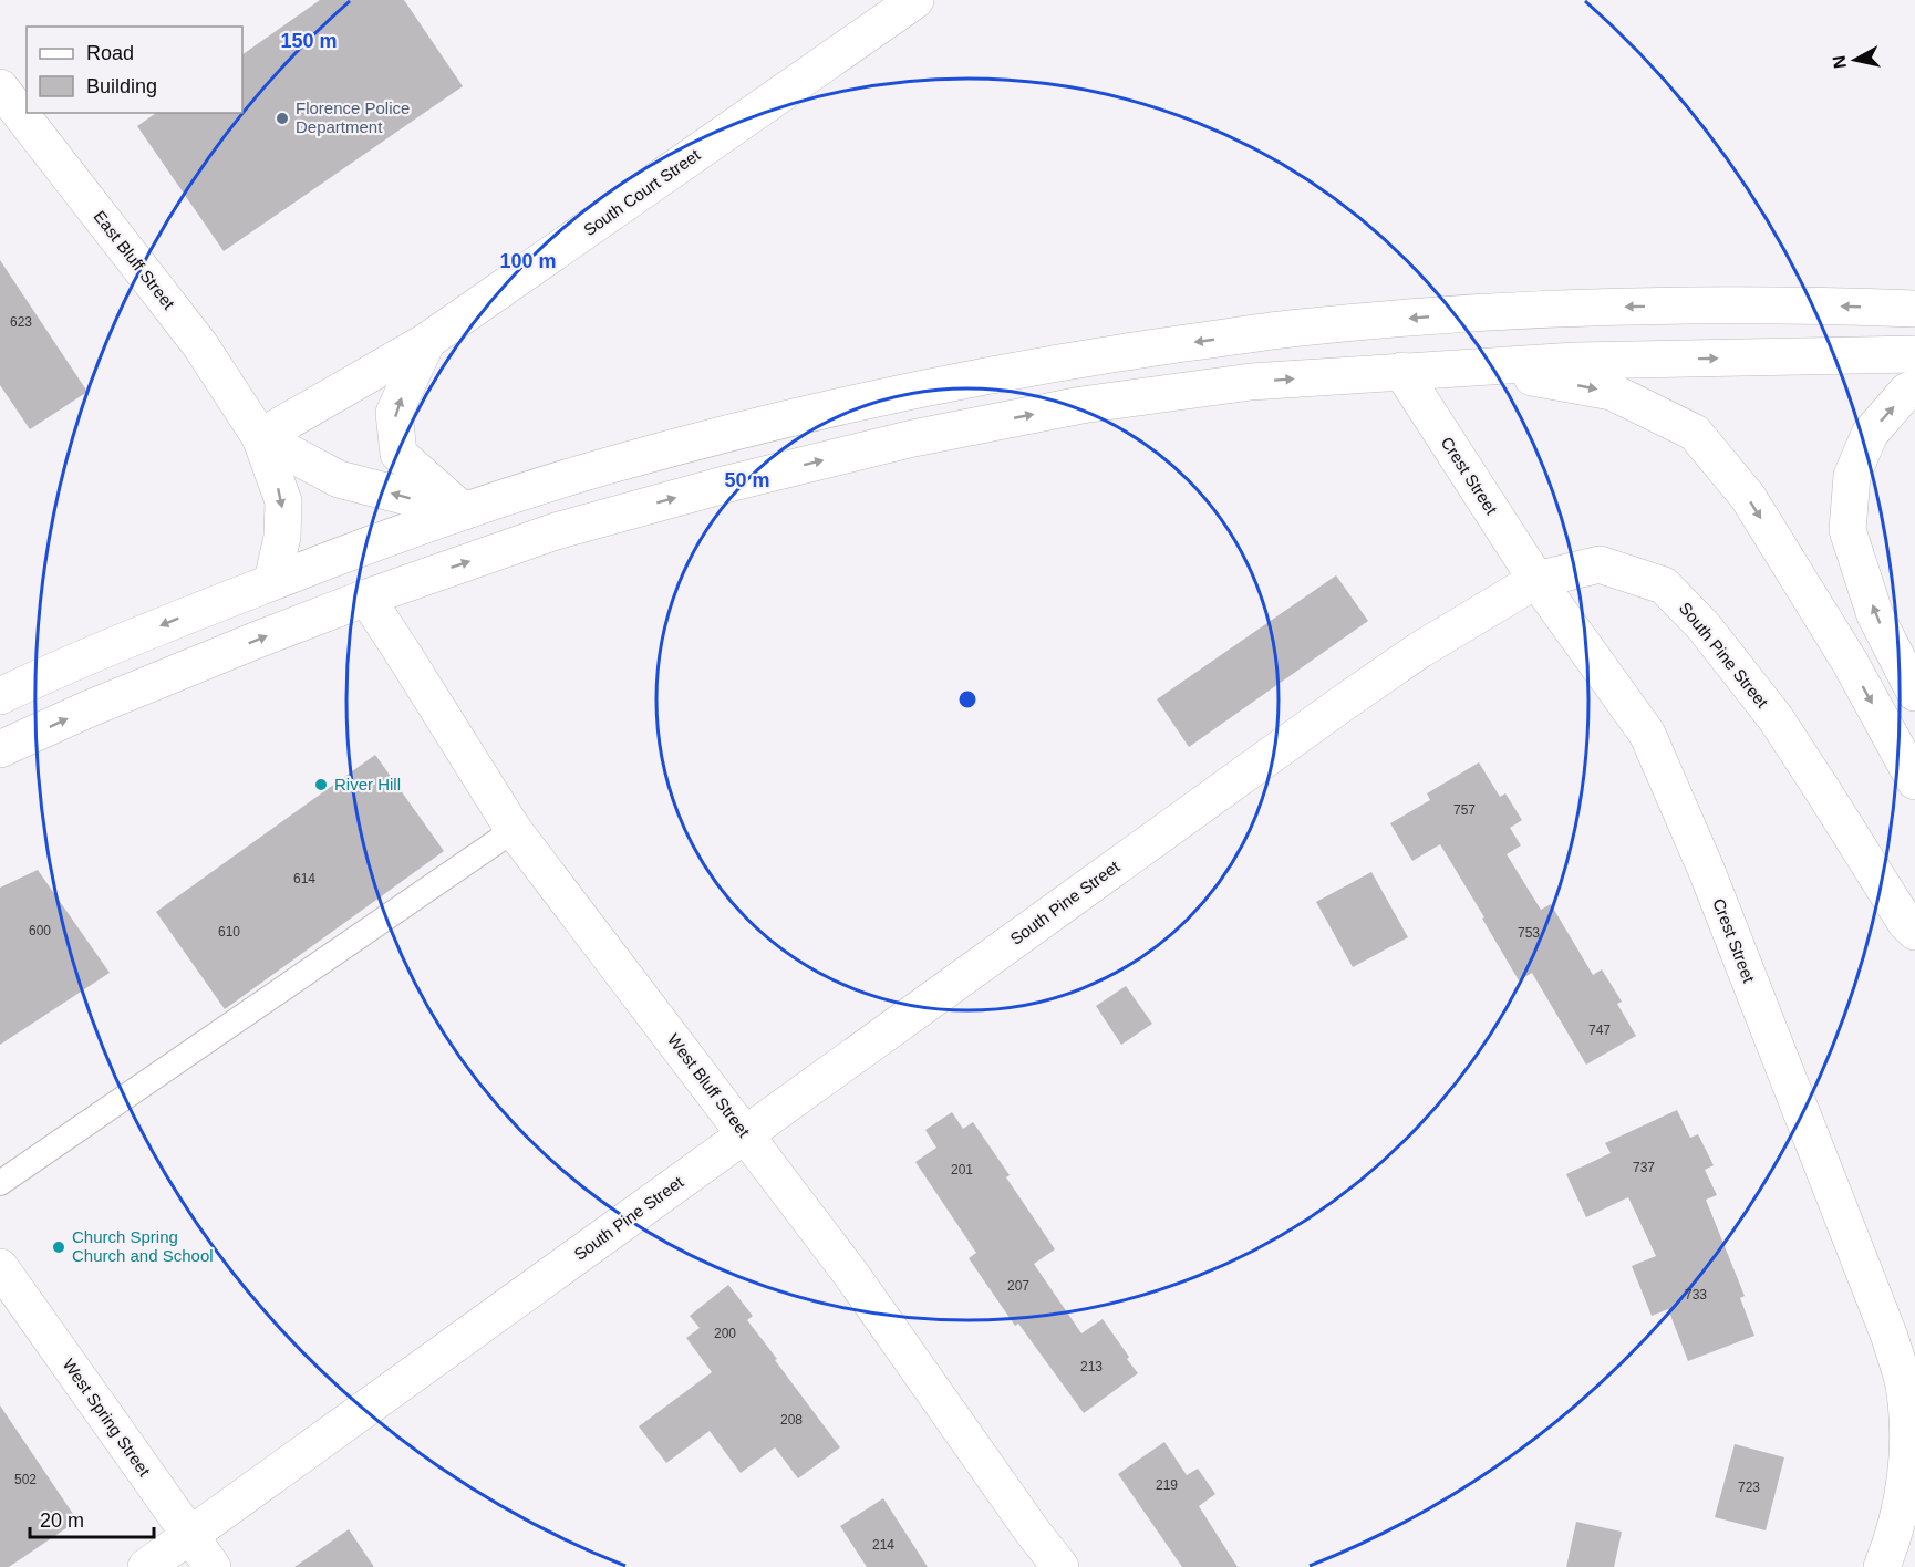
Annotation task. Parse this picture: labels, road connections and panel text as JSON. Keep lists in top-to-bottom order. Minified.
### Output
{"streets":{"main road":["South Court Street","East Bluff Street","Crest Street","South Pine Street","West Bluff Street","West Spring Street"]},"crossings":[["South Court Street","East Bluff Street"],["Crest Street","South Pine Street"],["South Pine Street","West Bluff Street"],["South Pine Street","West Spring Street"]],"places":["Florence Police Department","River Hill","Church Spring Church and School"],"house_numbers":["623","757","614","600","610","753","747","737","201","207","733","200","213","208","502","219","723","214"],"legend":["Road","Building"],"scale_bar":"20 m","north":"left","rings":["150 m","100 m","50 m"]}
